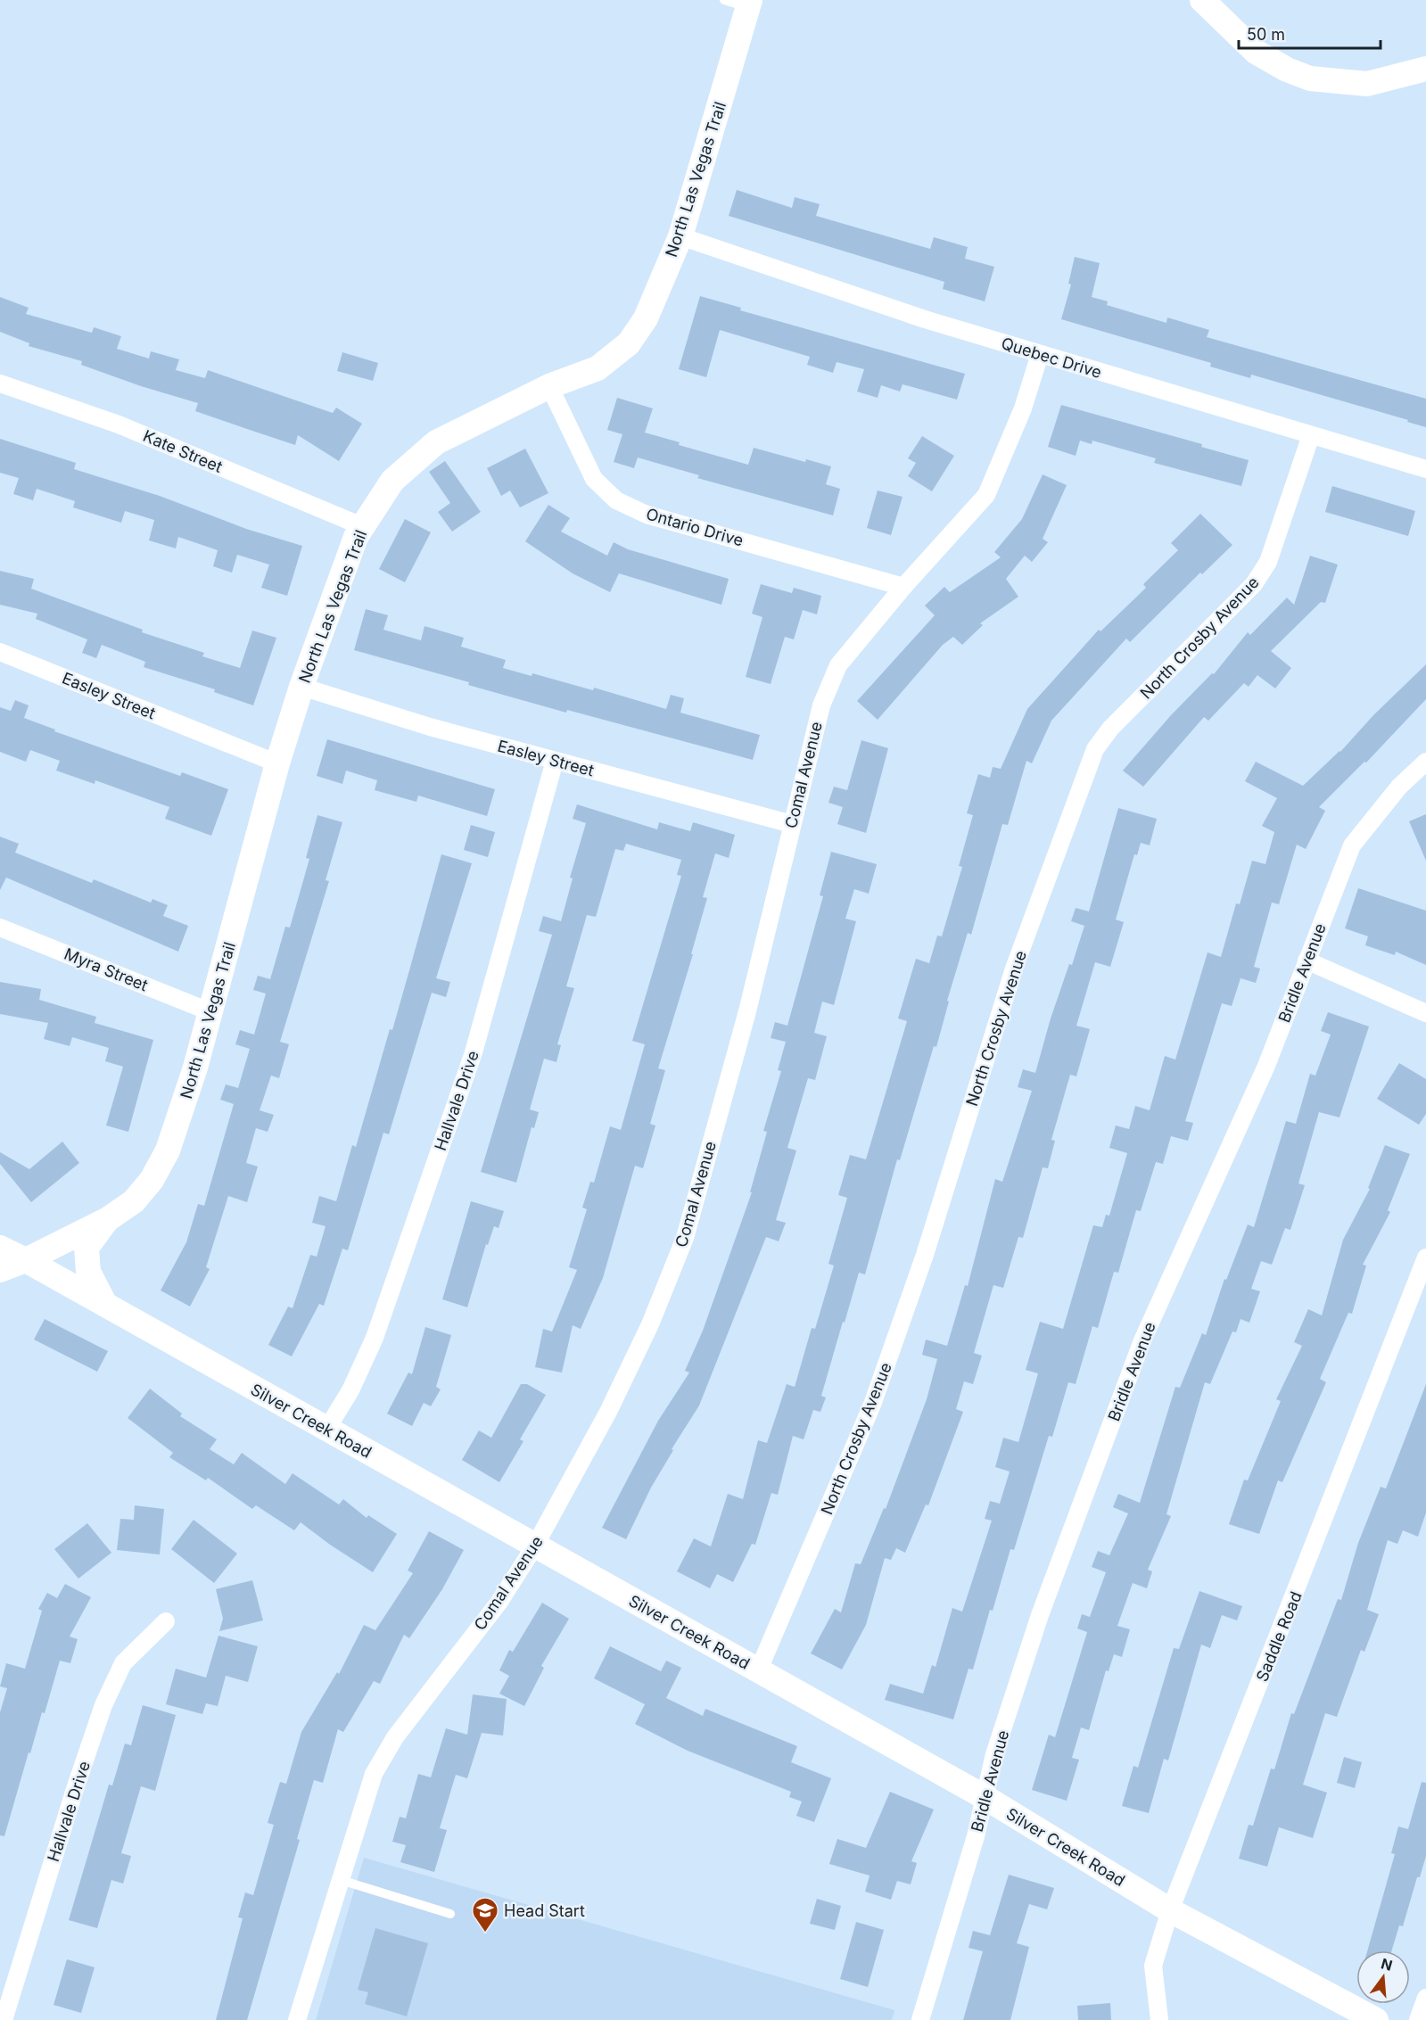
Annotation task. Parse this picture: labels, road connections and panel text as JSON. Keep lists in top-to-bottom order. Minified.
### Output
{"streets":{"street":["North Las Vegas Trail","Quebec Drive","Kate Street","Ontario Drive","North Crosby Avenue","Easley Street","Comal Avenue","Myra Street","Bridle Avenue","Hallvale Drive","Silver Creek Road","Saddle Road"]},"crossings":[["North Las Vegas Trail","Quebec Drive"],["North Las Vegas Trail","Kate Street"],["North Las Vegas Trail","Ontario Drive"],["North Las Vegas Trail","Easley Street"],["North Las Vegas Trail","Myra Street"],["North Las Vegas Trail","Silver Creek Road"],["Quebec Drive","North Crosby Avenue"],["Quebec Drive","Comal Avenue"],["Ontario Drive","Comal Avenue"],["North Crosby Avenue","Silver Creek Road"],["Easley Street","Comal Avenue"],["Easley Street","Hallvale Drive"],["Comal Avenue","Silver Creek Road"],["Bridle Avenue","Silver Creek Road"],["Hallvale Drive","Silver Creek Road"],["Silver Creek Road","Saddle Road"]],"places":{"school or university":["Head Start"]},"scale_bar":"50 m","north":"top"}
